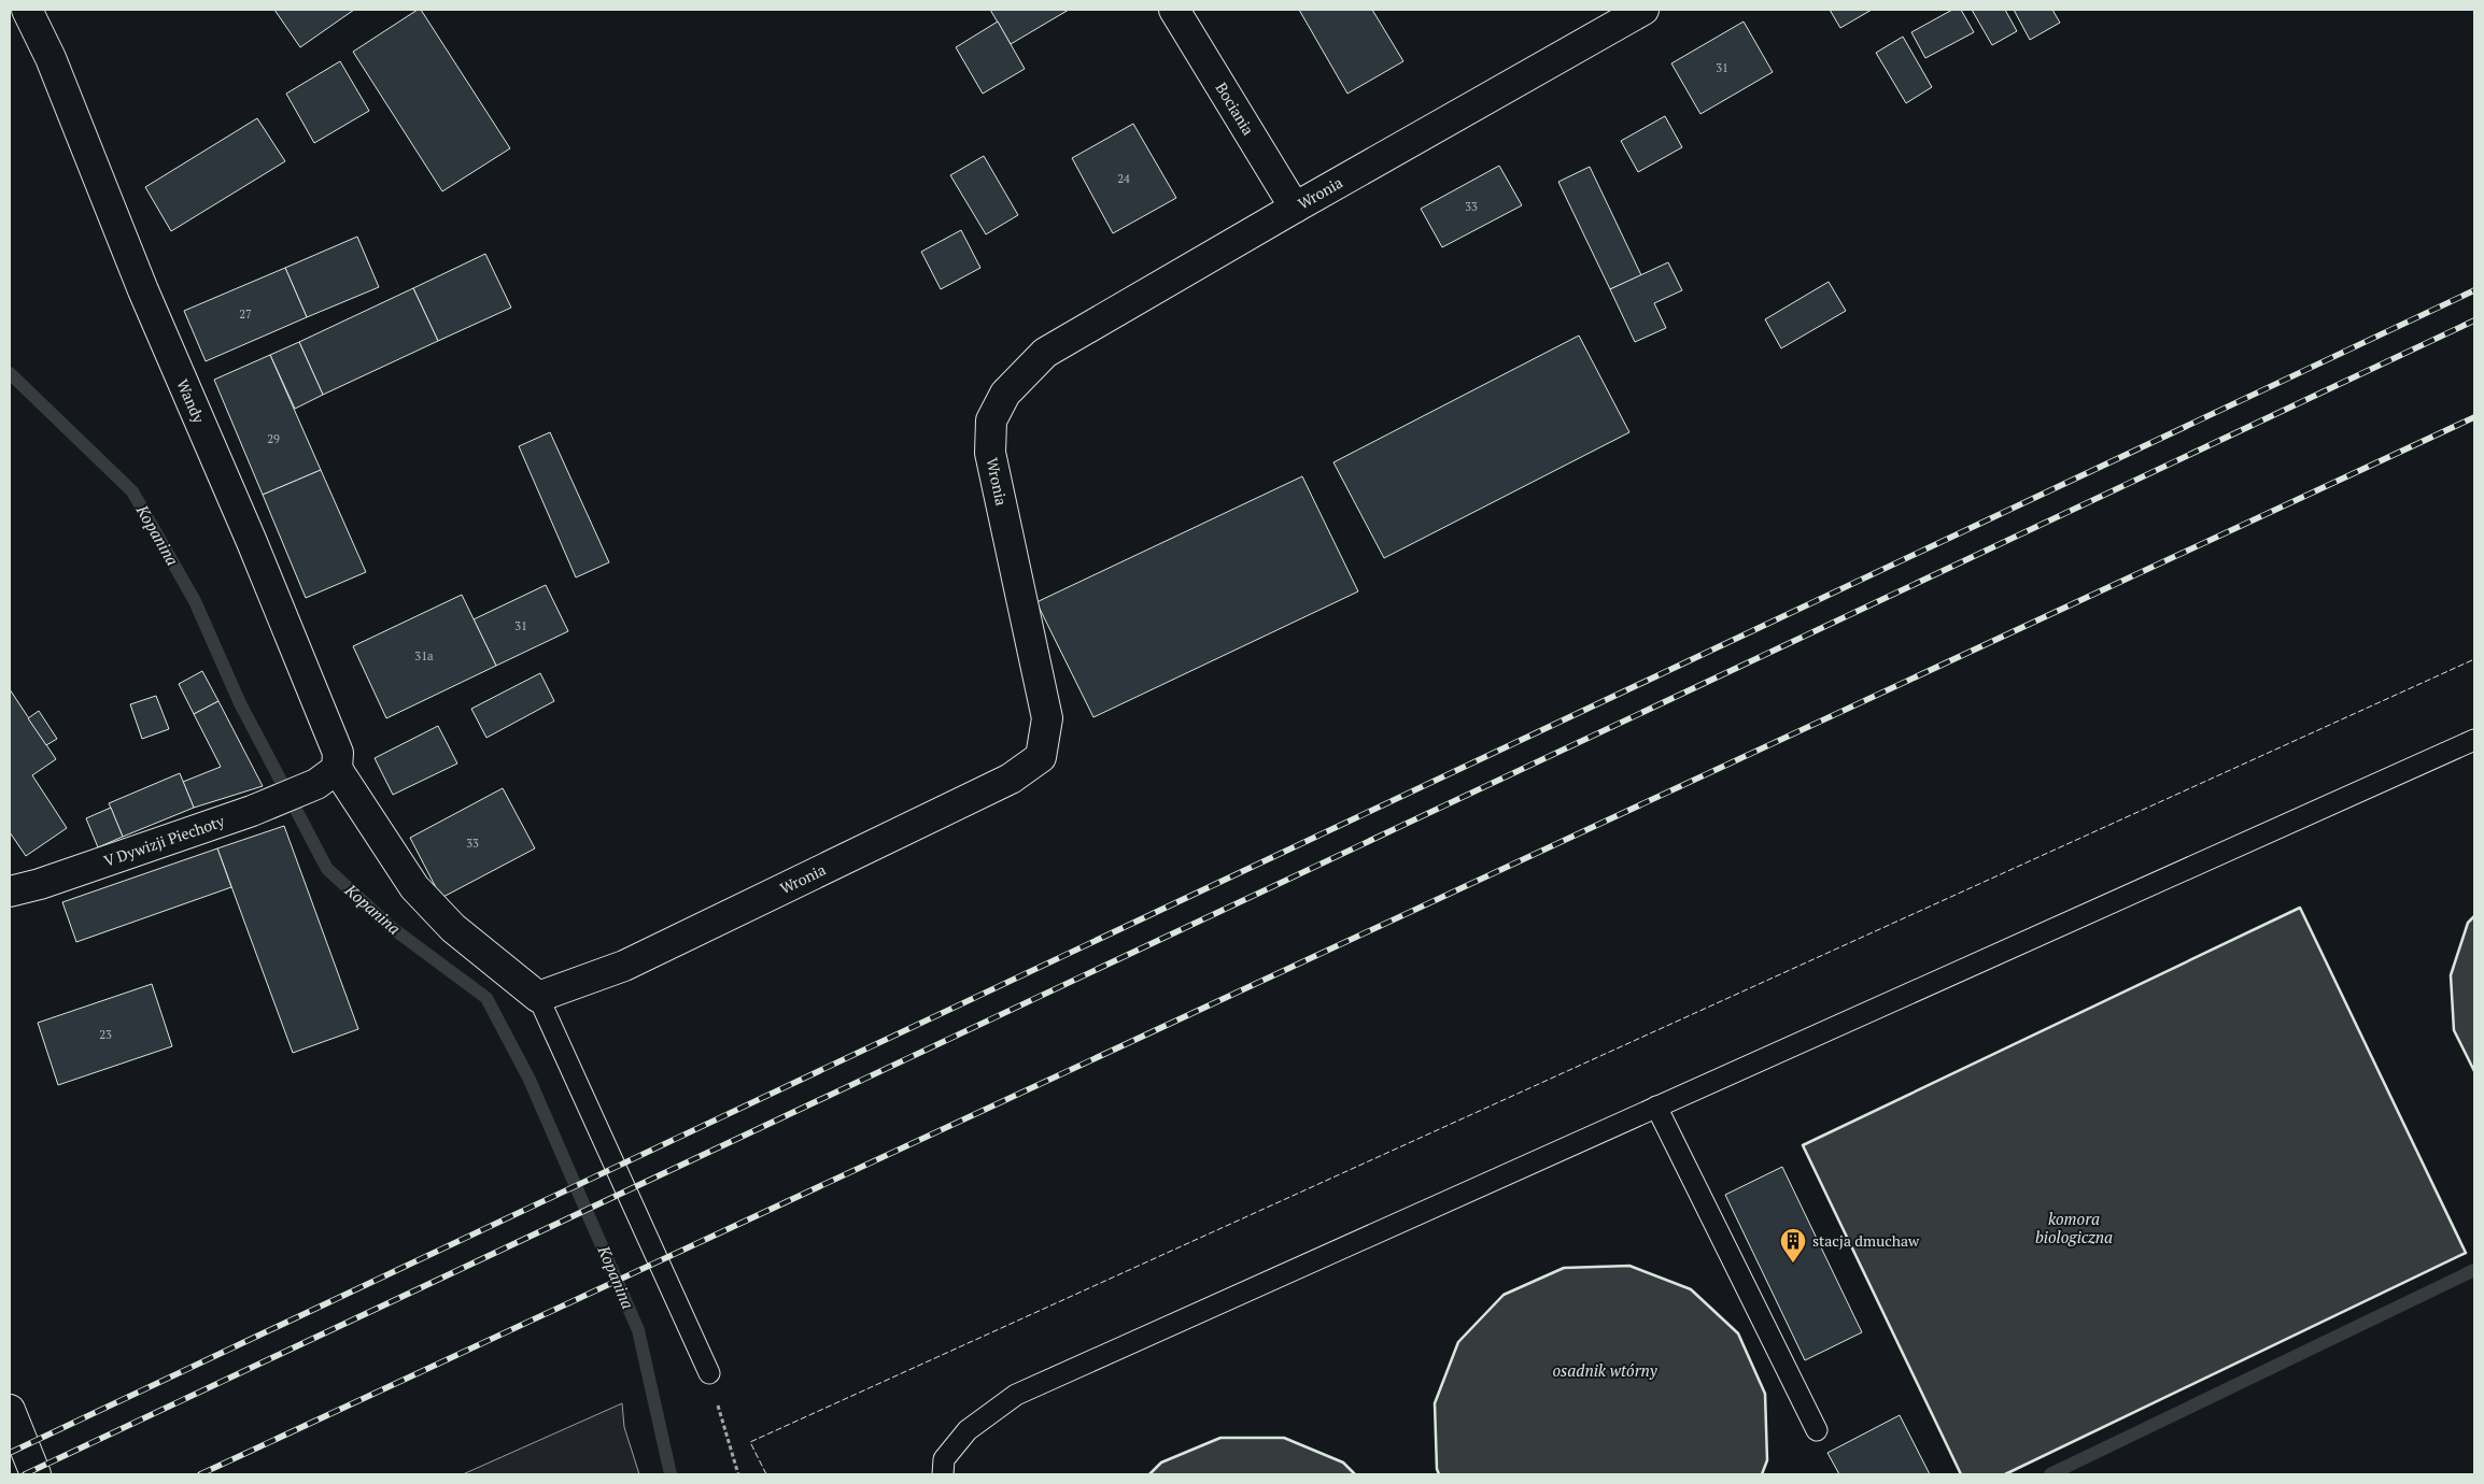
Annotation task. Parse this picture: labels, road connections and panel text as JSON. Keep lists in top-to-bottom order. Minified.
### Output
{"streets":{"street":["Bociania","Wronia","Wandy","V Dywizji Piechoty"]},"crossings":[["Bociania","Wronia"],["Wandy","V Dywizji Piechoty"]],"water":["Kopanina","komora biologiczna","osadnik wtórny"],"places":{"building":["stacja dmuchaw"]},"house_numbers":["31","24","33","27","29","31","31a","33","23"]}
